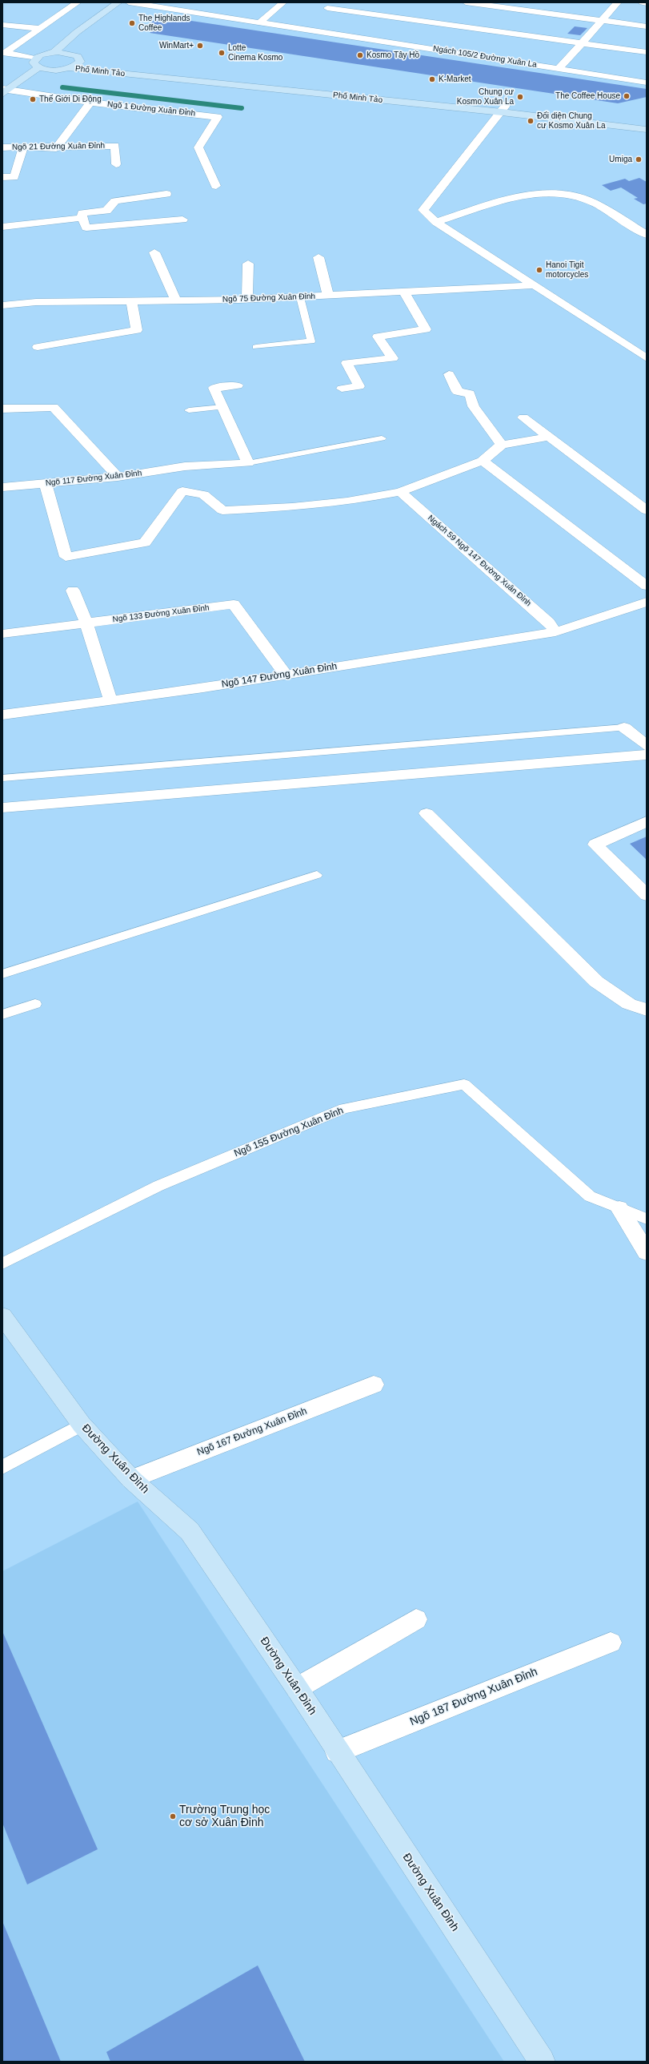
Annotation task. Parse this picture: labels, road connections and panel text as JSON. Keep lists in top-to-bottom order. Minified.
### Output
{"streets":{"street":["Ngách 105/2 Đường Xuân La","Phố Minh Tảo","Ngõ 1 Đường Xuân Đỉnh","Ngõ 21 Đường Xuân Đỉnh","Ngõ 75 Đường Xuân Đỉnh","Ngõ 117 Đường Xuân Đỉnh","Ngách 59 Ngõ 147 Đường Xuân Đỉnh","Ngõ 133 Đường Xuân Đỉnh","Ngõ 147 Đường Xuân Đỉnh","Ngõ 167 Đường Xuân Đỉnh","Đường Xuân Đỉnh","Ngõ 187 Đường Xuân Đỉnh"],"lane":["Ngõ 155 Đường Xuân Đỉnh"]},"crossings":[["Ngách 59 Ngõ 147 Đường Xuân Đỉnh","Ngõ 147 Đường Xuân Đỉnh"],["Ngõ 133 Đường Xuân Đỉnh","Ngõ 147 Đường Xuân Đỉnh"],["Ngõ 167 Đường Xuân Đỉnh","Đường Xuân Đỉnh"],["Đường Xuân Đỉnh","Ngõ 187 Đường Xuân Đỉnh"]],"places":["The Highlands Coffee","WinMart+","Lotte Cinema Kosmo","Kosmo Tây Hồ","K-Market","The Coffee House","Chung cư Kosmo Xuân La","Thế Giới Di Động","Đối diện Chung cư Kosmo Xuân La","Umiga","Hanoi Tigit motorcycles","Trường Trung học cơ sở Xuân Đỉnh"]}
